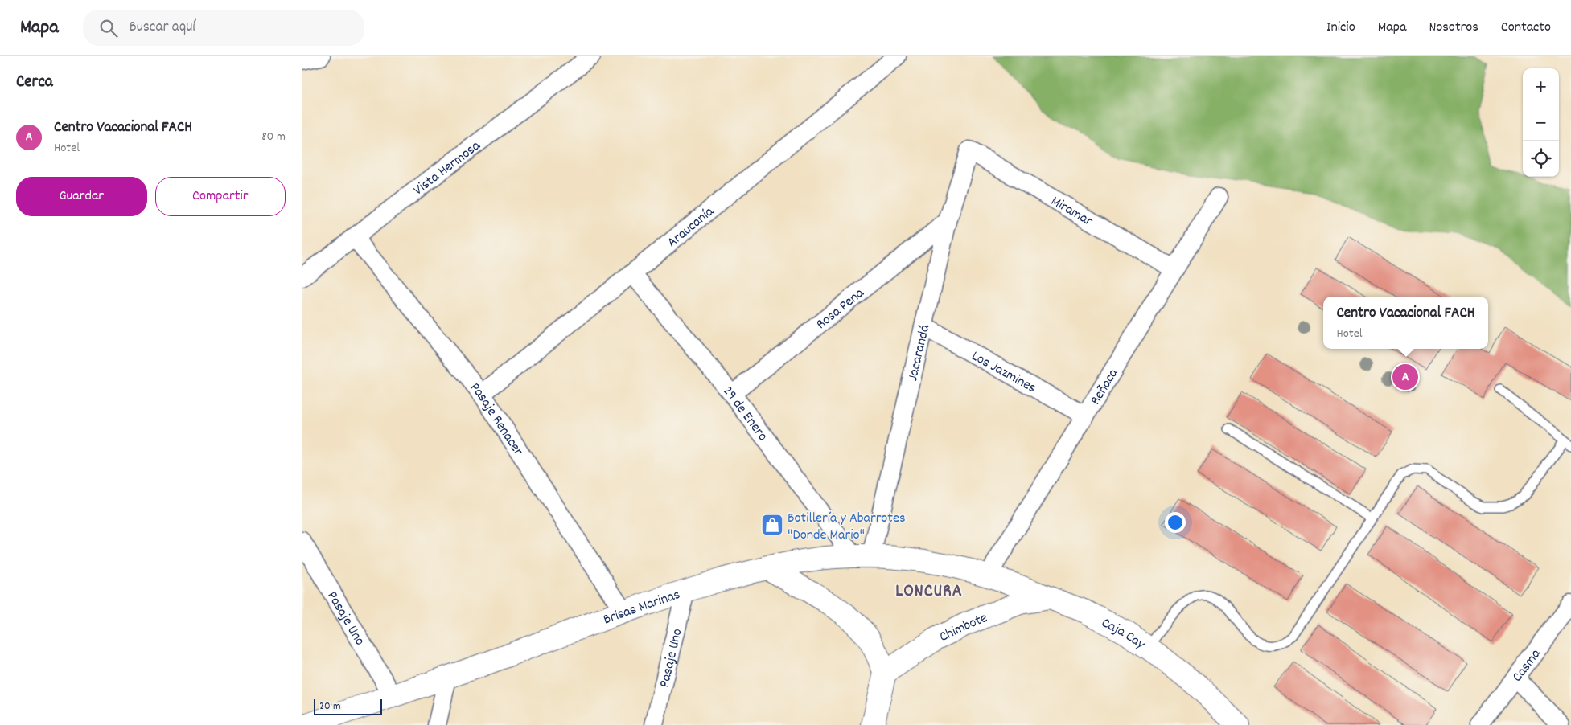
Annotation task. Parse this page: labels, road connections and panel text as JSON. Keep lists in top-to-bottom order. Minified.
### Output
{"streets":{"street":["Vista Hermosa","Miramar","Araucanía","Rosa Pena","Jacarandá","Los Jazmines","Reñaca","29 de Enero","Pasaje Renacer","Brisas Marinas","Pasaje Uno","Chimbote","Caja Cay","Casma"]},"crossings":[["Vista Hermosa","Pasaje Renacer"],["Miramar","Jacarandá"],["Miramar","Reñaca"],["Araucanía","29 de Enero"],["Araucanía","Pasaje Renacer"],["Rosa Pena","Jacarandá"],["Rosa Pena","29 de Enero"],["Jacarandá","Los Jazmines"],["Jacarandá","29 de Enero"],["Jacarandá","Brisas Marinas"],["Los Jazmines","Reñaca"],["Reñaca","Brisas Marinas"],["Reñaca","Caja Cay"],["29 de Enero","Brisas Marinas"],["Pasaje Renacer","Brisas Marinas"],["Brisas Marinas","Pasaje Uno"],["Brisas Marinas","Caja Cay"],["Chimbote","Caja Cay"]],"districts":["LONCURA"],"places":{"shop":["Botillería y Abarrotes \"Donde Mario\""]},"scale_bar":"20 m","page":{"header":"Mapa","search":"Buscar aquí","nav":["Inicio","Mapa","Nosotros","Contacto"],"heading":"Cerca","map_buttons":["+","−"],"list":[{"mark":"A","name":"Centro Vacacional FACH","note":"Hotel","value":"80 m"}],"buttons":["Guardar","Compartir"],"popup":["Centro Vacacional FACH","Hotel"],"pins":"A","scale":"20 m"}}
